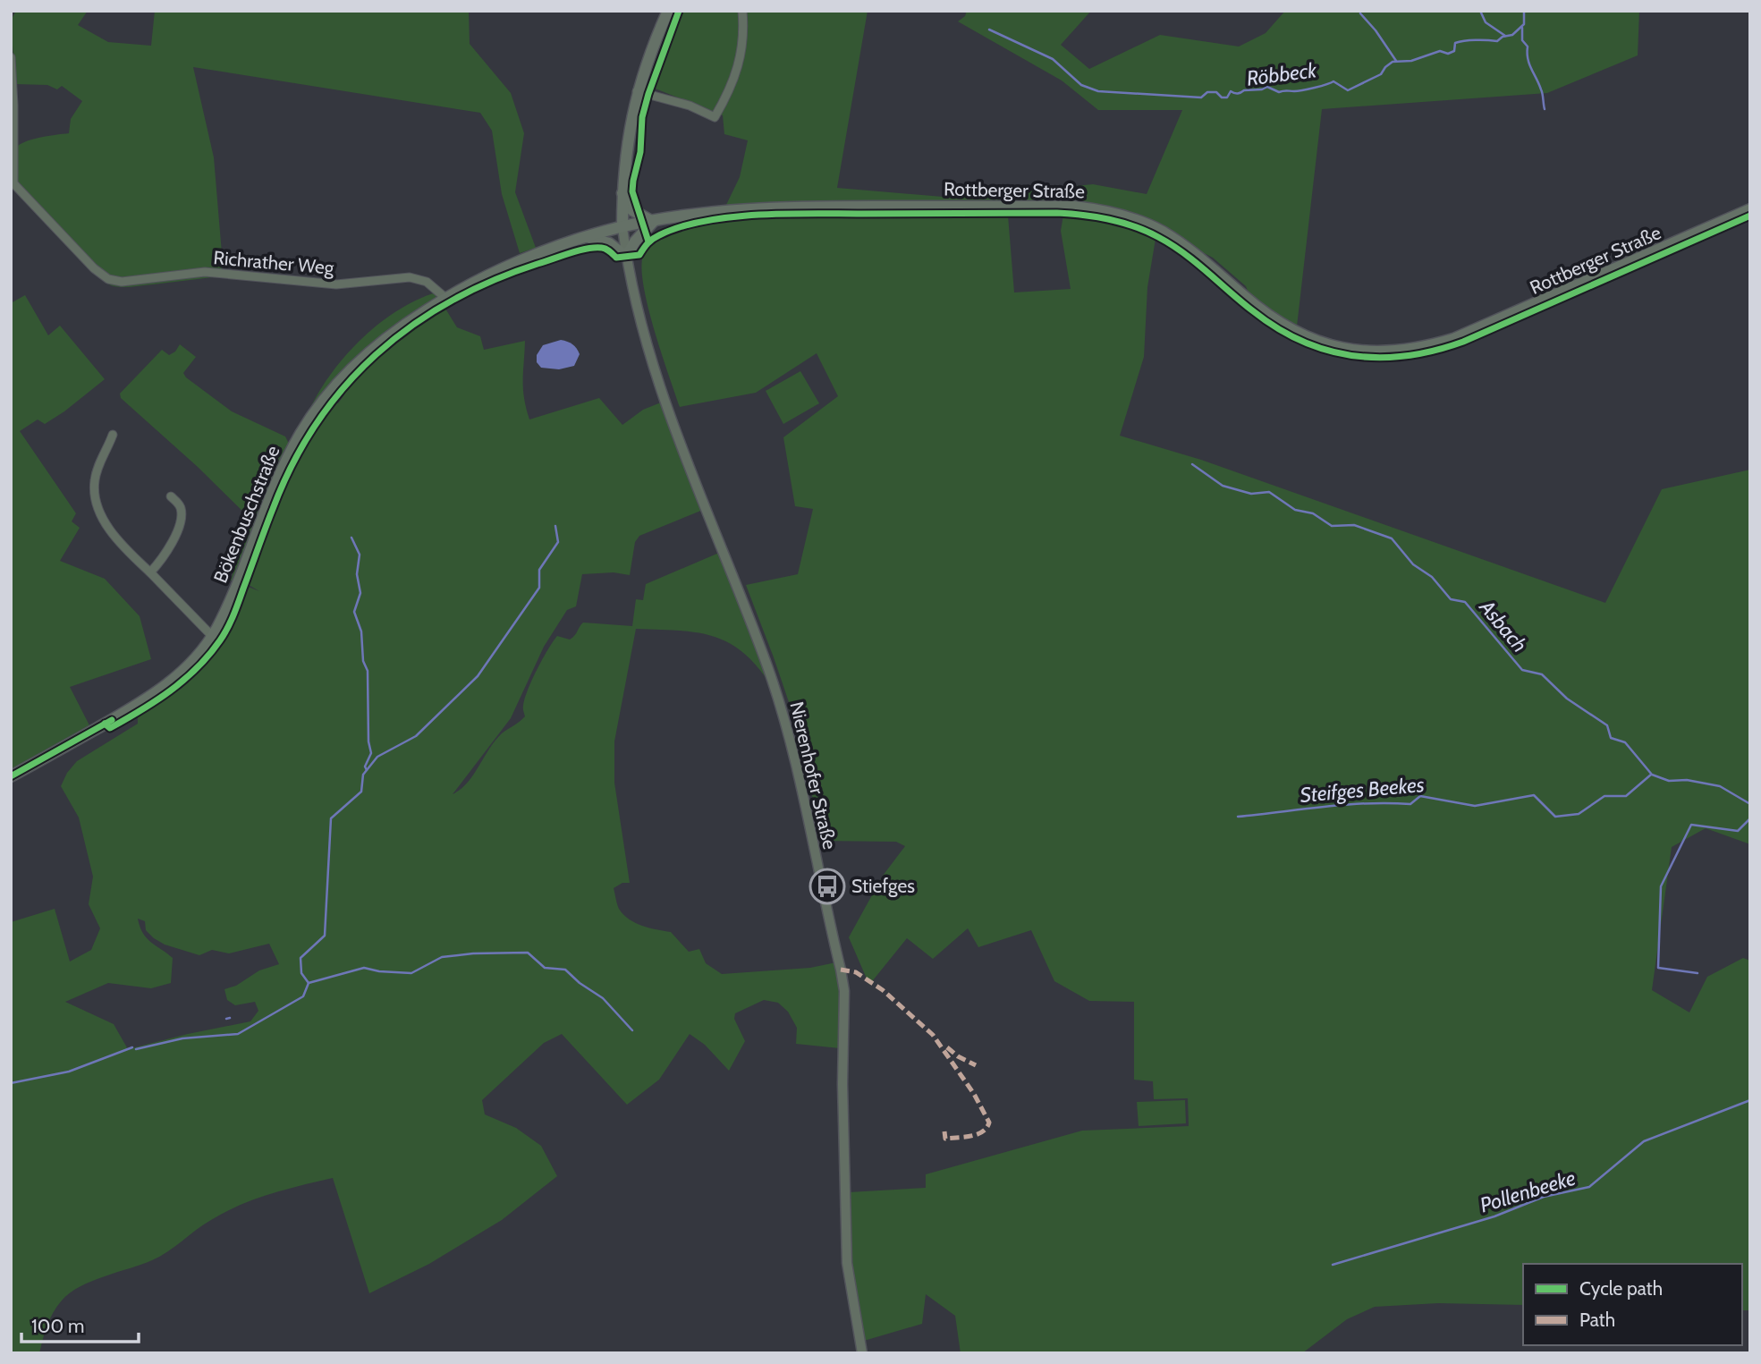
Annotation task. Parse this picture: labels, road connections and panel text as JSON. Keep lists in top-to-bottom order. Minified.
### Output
{"streets":{"main road":["Rottberger Straße","Bökenbuschstraße"],"street":["Richrather Weg","Nierenhofer Straße"]},"crossings":[["Rottberger Straße","Bökenbuschstraße"],["Rottberger Straße","Nierenhofer Straße"],["Richrather Weg","Bökenbuschstraße"],["Bökenbuschstraße","Nierenhofer Straße"]],"water":["Röbbeck","Asbach","Steifges Beekes","Pollenbeeke"],"places":{"bus stop":["Stiefges"]},"legend":["Cycle path","Path"],"scale_bar":"100 m"}
